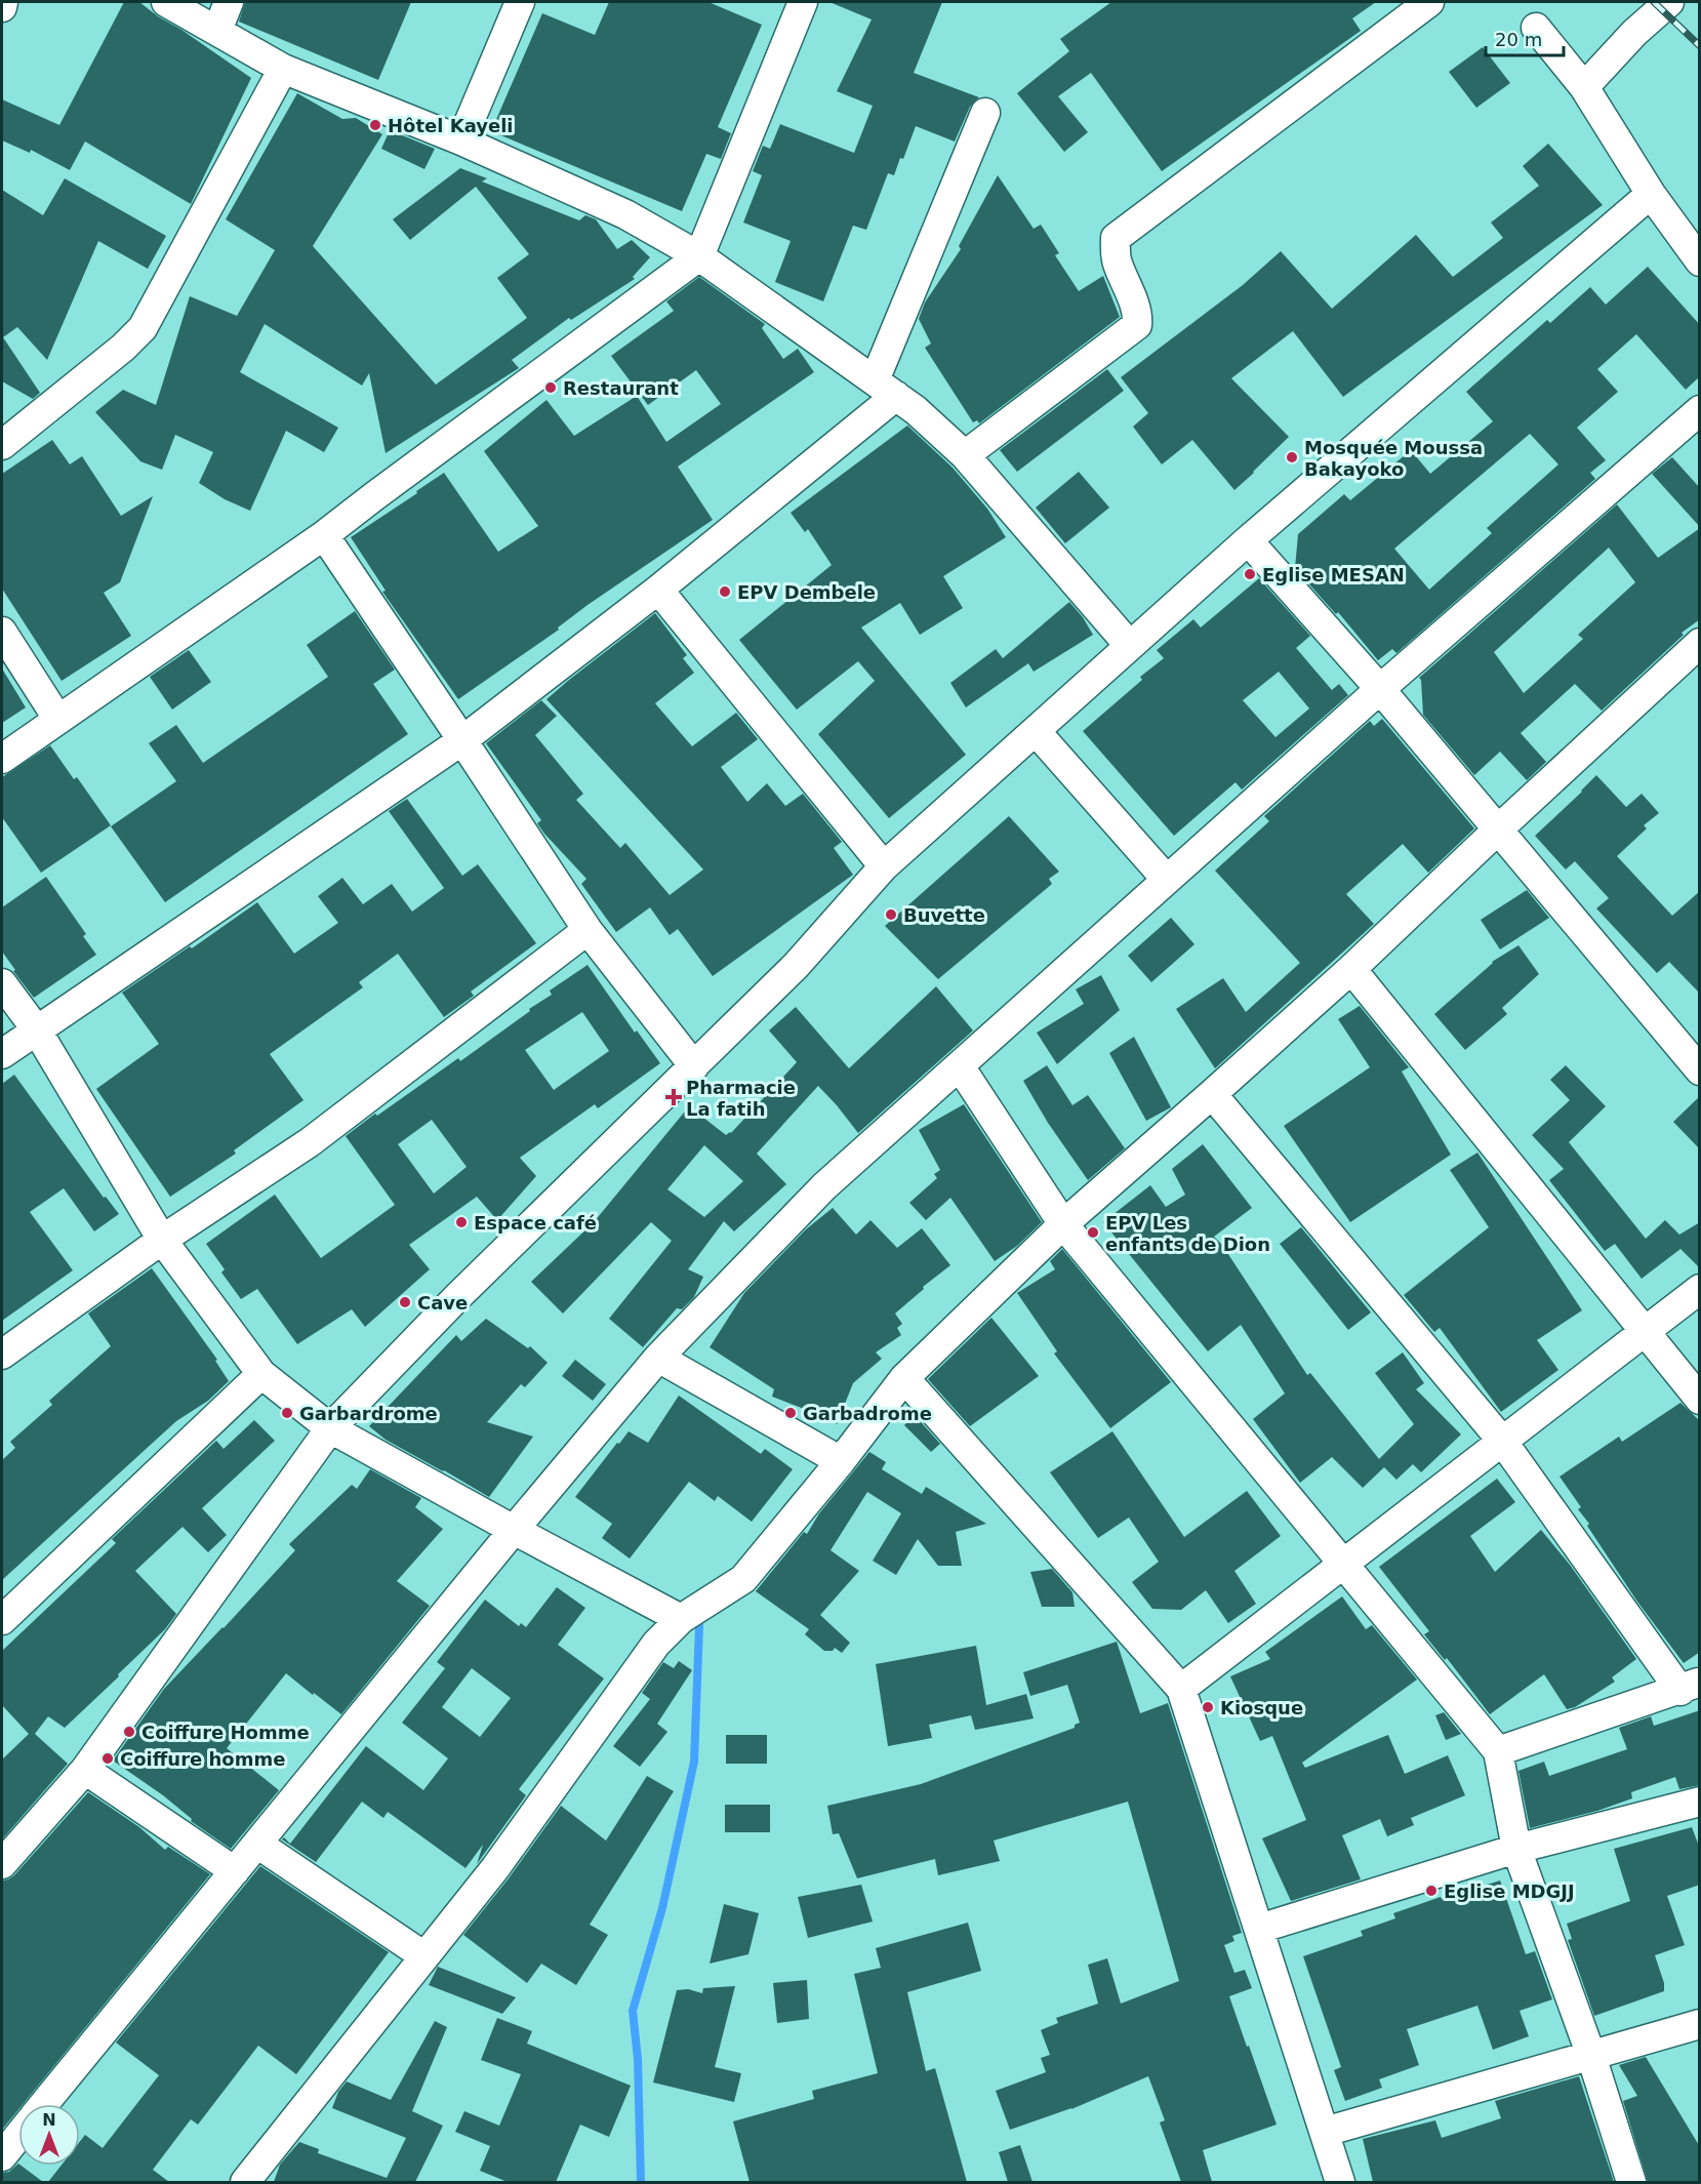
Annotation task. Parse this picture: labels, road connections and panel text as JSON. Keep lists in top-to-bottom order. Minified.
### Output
{"places":{"other":["Hôtel Kayeli","Restaurant","Mosquée Moussa Bakayoko","Eglise MESAN","EPV Dembele","Buvette","Espace café","EPV Les enfants de Dion","Cave","Garbardrome","Garbadrome","Kiosque","Coiffure Homme","Coiffure homme","Eglise MDGJJ"],"health":["Pharmacie La fatih"]},"scale_bar":"20 m","north":"top"}
